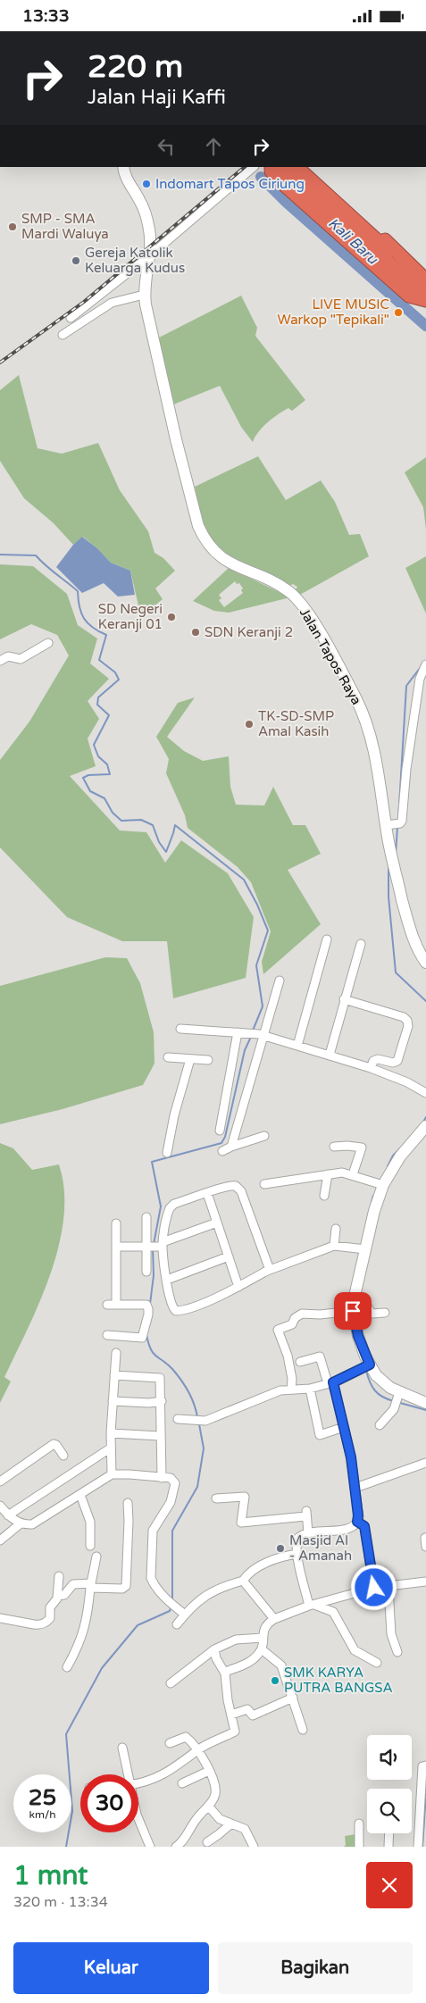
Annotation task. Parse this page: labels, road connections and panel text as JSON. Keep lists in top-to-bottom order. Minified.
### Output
{"streets":{"main road":["Jalan Tapos Raya"]},"water":["Kali Baru"],"places":["Indomart Tapos Ciriung","SMP - SMA Mardi Waluya","Gereja Katolik Keluarga Kudus","LIVE MUSIC Warkop \"Tepikali\"","SD Negeri Keranji 01","SDN Keranji 2","TK-SD-SMP Amal Kasih","Masjid Al - Amanah","SMK KARYA PUTRA BANGSA"],"page":{"status":"13:33","turn":["220 m","Jalan Haji Kaffi"],"speed":"25 km/h","limit":"30","heading":["1 mnt","320 m · 13:34"],"buttons":["Keluar","Bagikan"]}}
